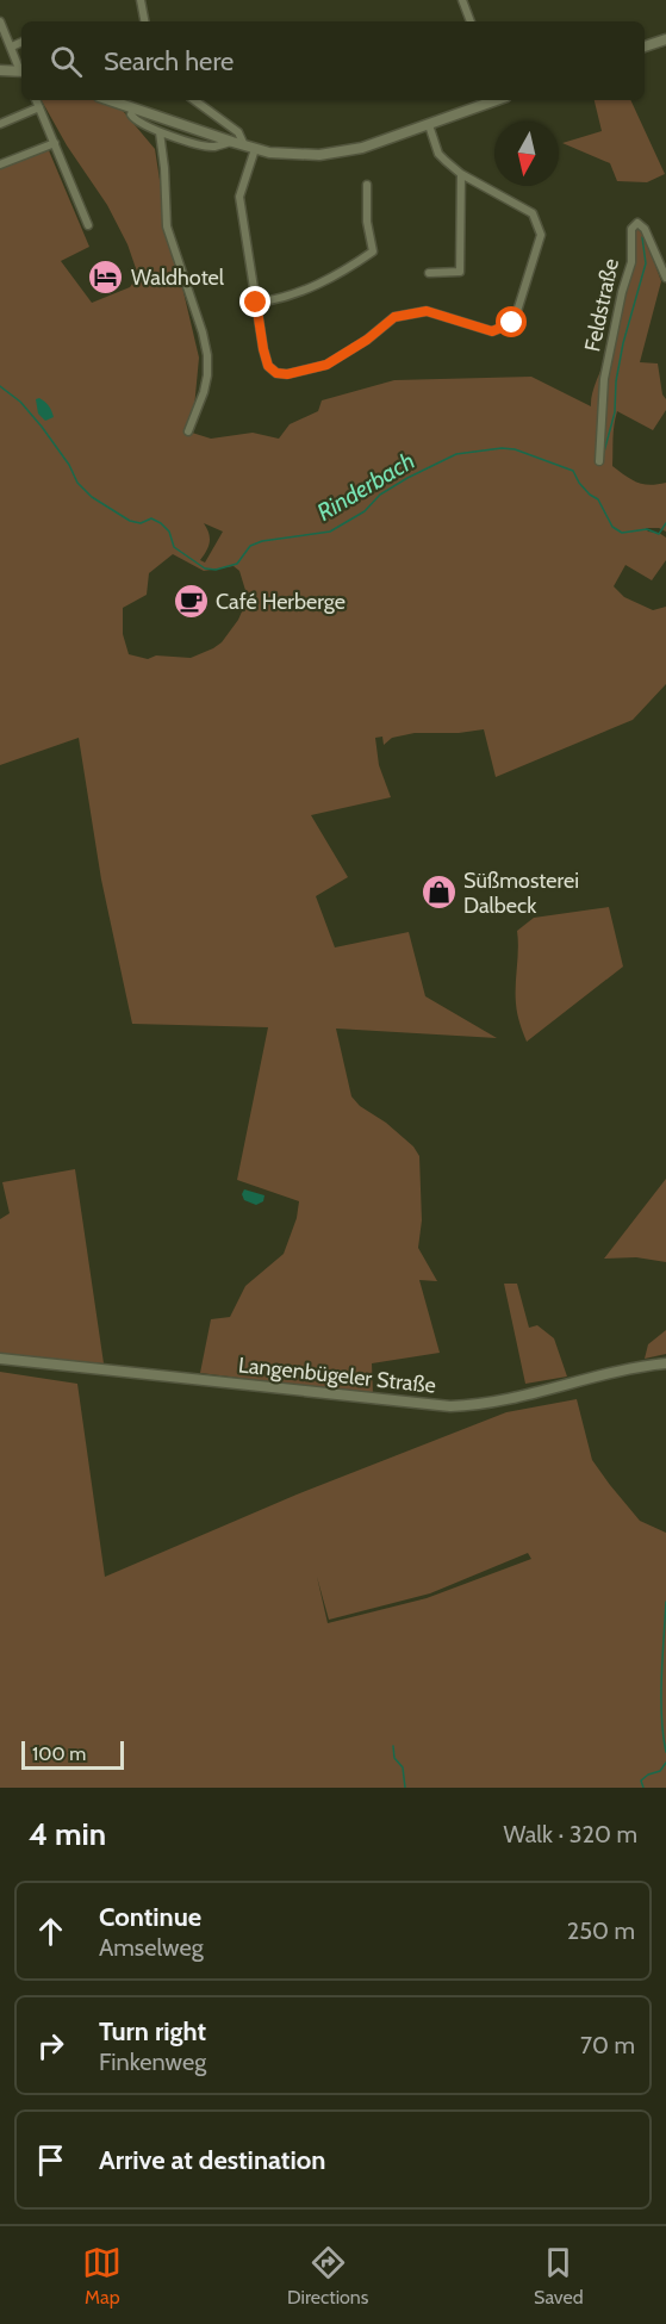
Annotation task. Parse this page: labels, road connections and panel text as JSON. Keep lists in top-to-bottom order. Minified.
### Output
{"streets":{"main road":["Langenbügeler Straße"],"street":["Feldstraße"]},"water":["Rinderbach"],"places":{"hotel":["Waldhotel"],"cafe":["Café Herberge"],"shop":["Süßmosterei Dalbeck"]},"scale_bar":"100 m","north":"bottom","page":{"search":"Search here","scale":"100 m","heading":["4 min","Walk · 320 m"],"list":[["Continue","Amselweg","250 m"],["Turn right","Finkenweg","70 m"],"Arrive at destination"],"nav":["Map","Directions","Saved"]}}
